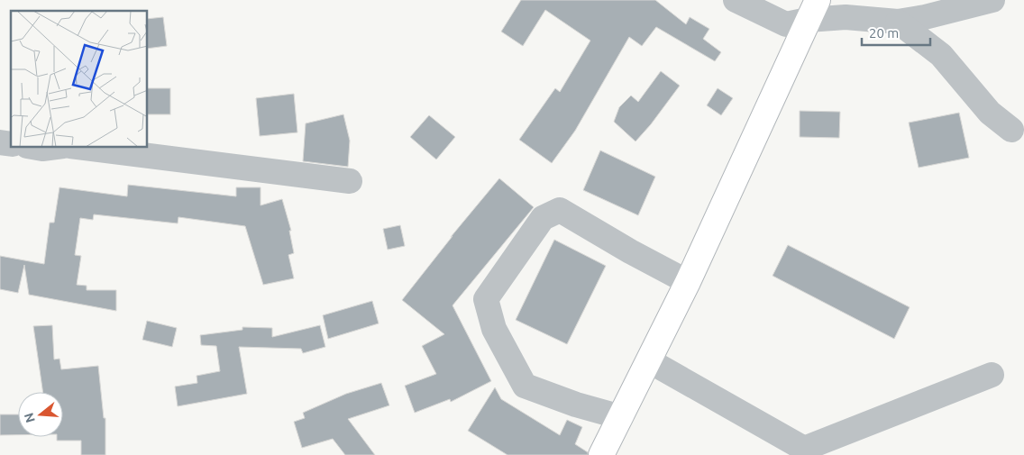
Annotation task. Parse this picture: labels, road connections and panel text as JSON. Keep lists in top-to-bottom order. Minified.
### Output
{"scale_bar":"20 m","north":"left"}
